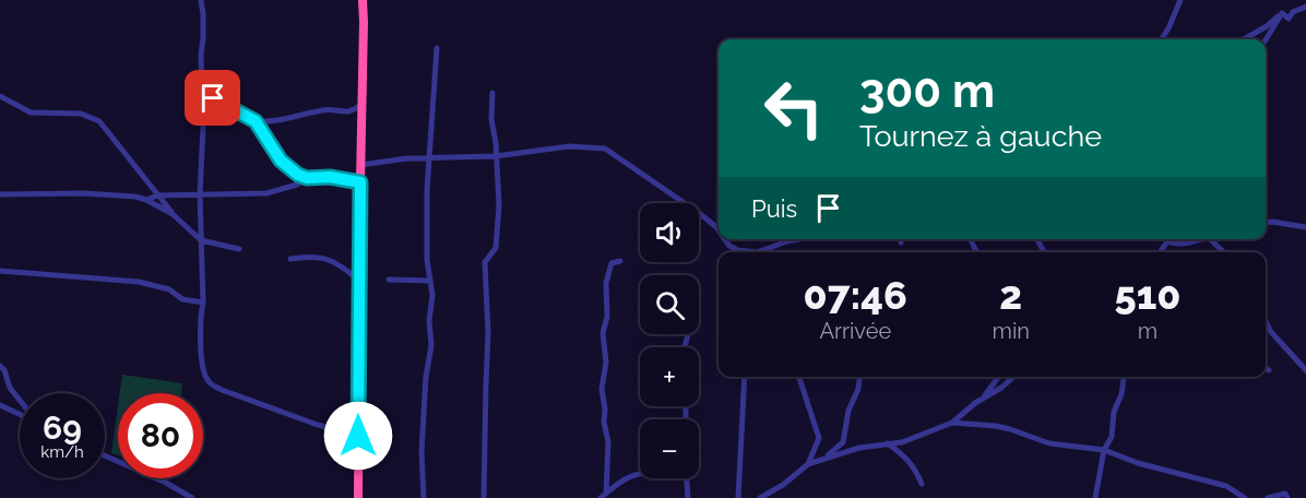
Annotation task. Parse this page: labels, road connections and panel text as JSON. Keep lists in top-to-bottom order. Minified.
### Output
{"page":{"turn":["300 m","Tournez à gauche"],"then":"Puis","map_buttons":["+","−"],"eta":["07:46","Arrivée","2","min","510","m"],"speed":"69 km/h","limit":"80"}}
